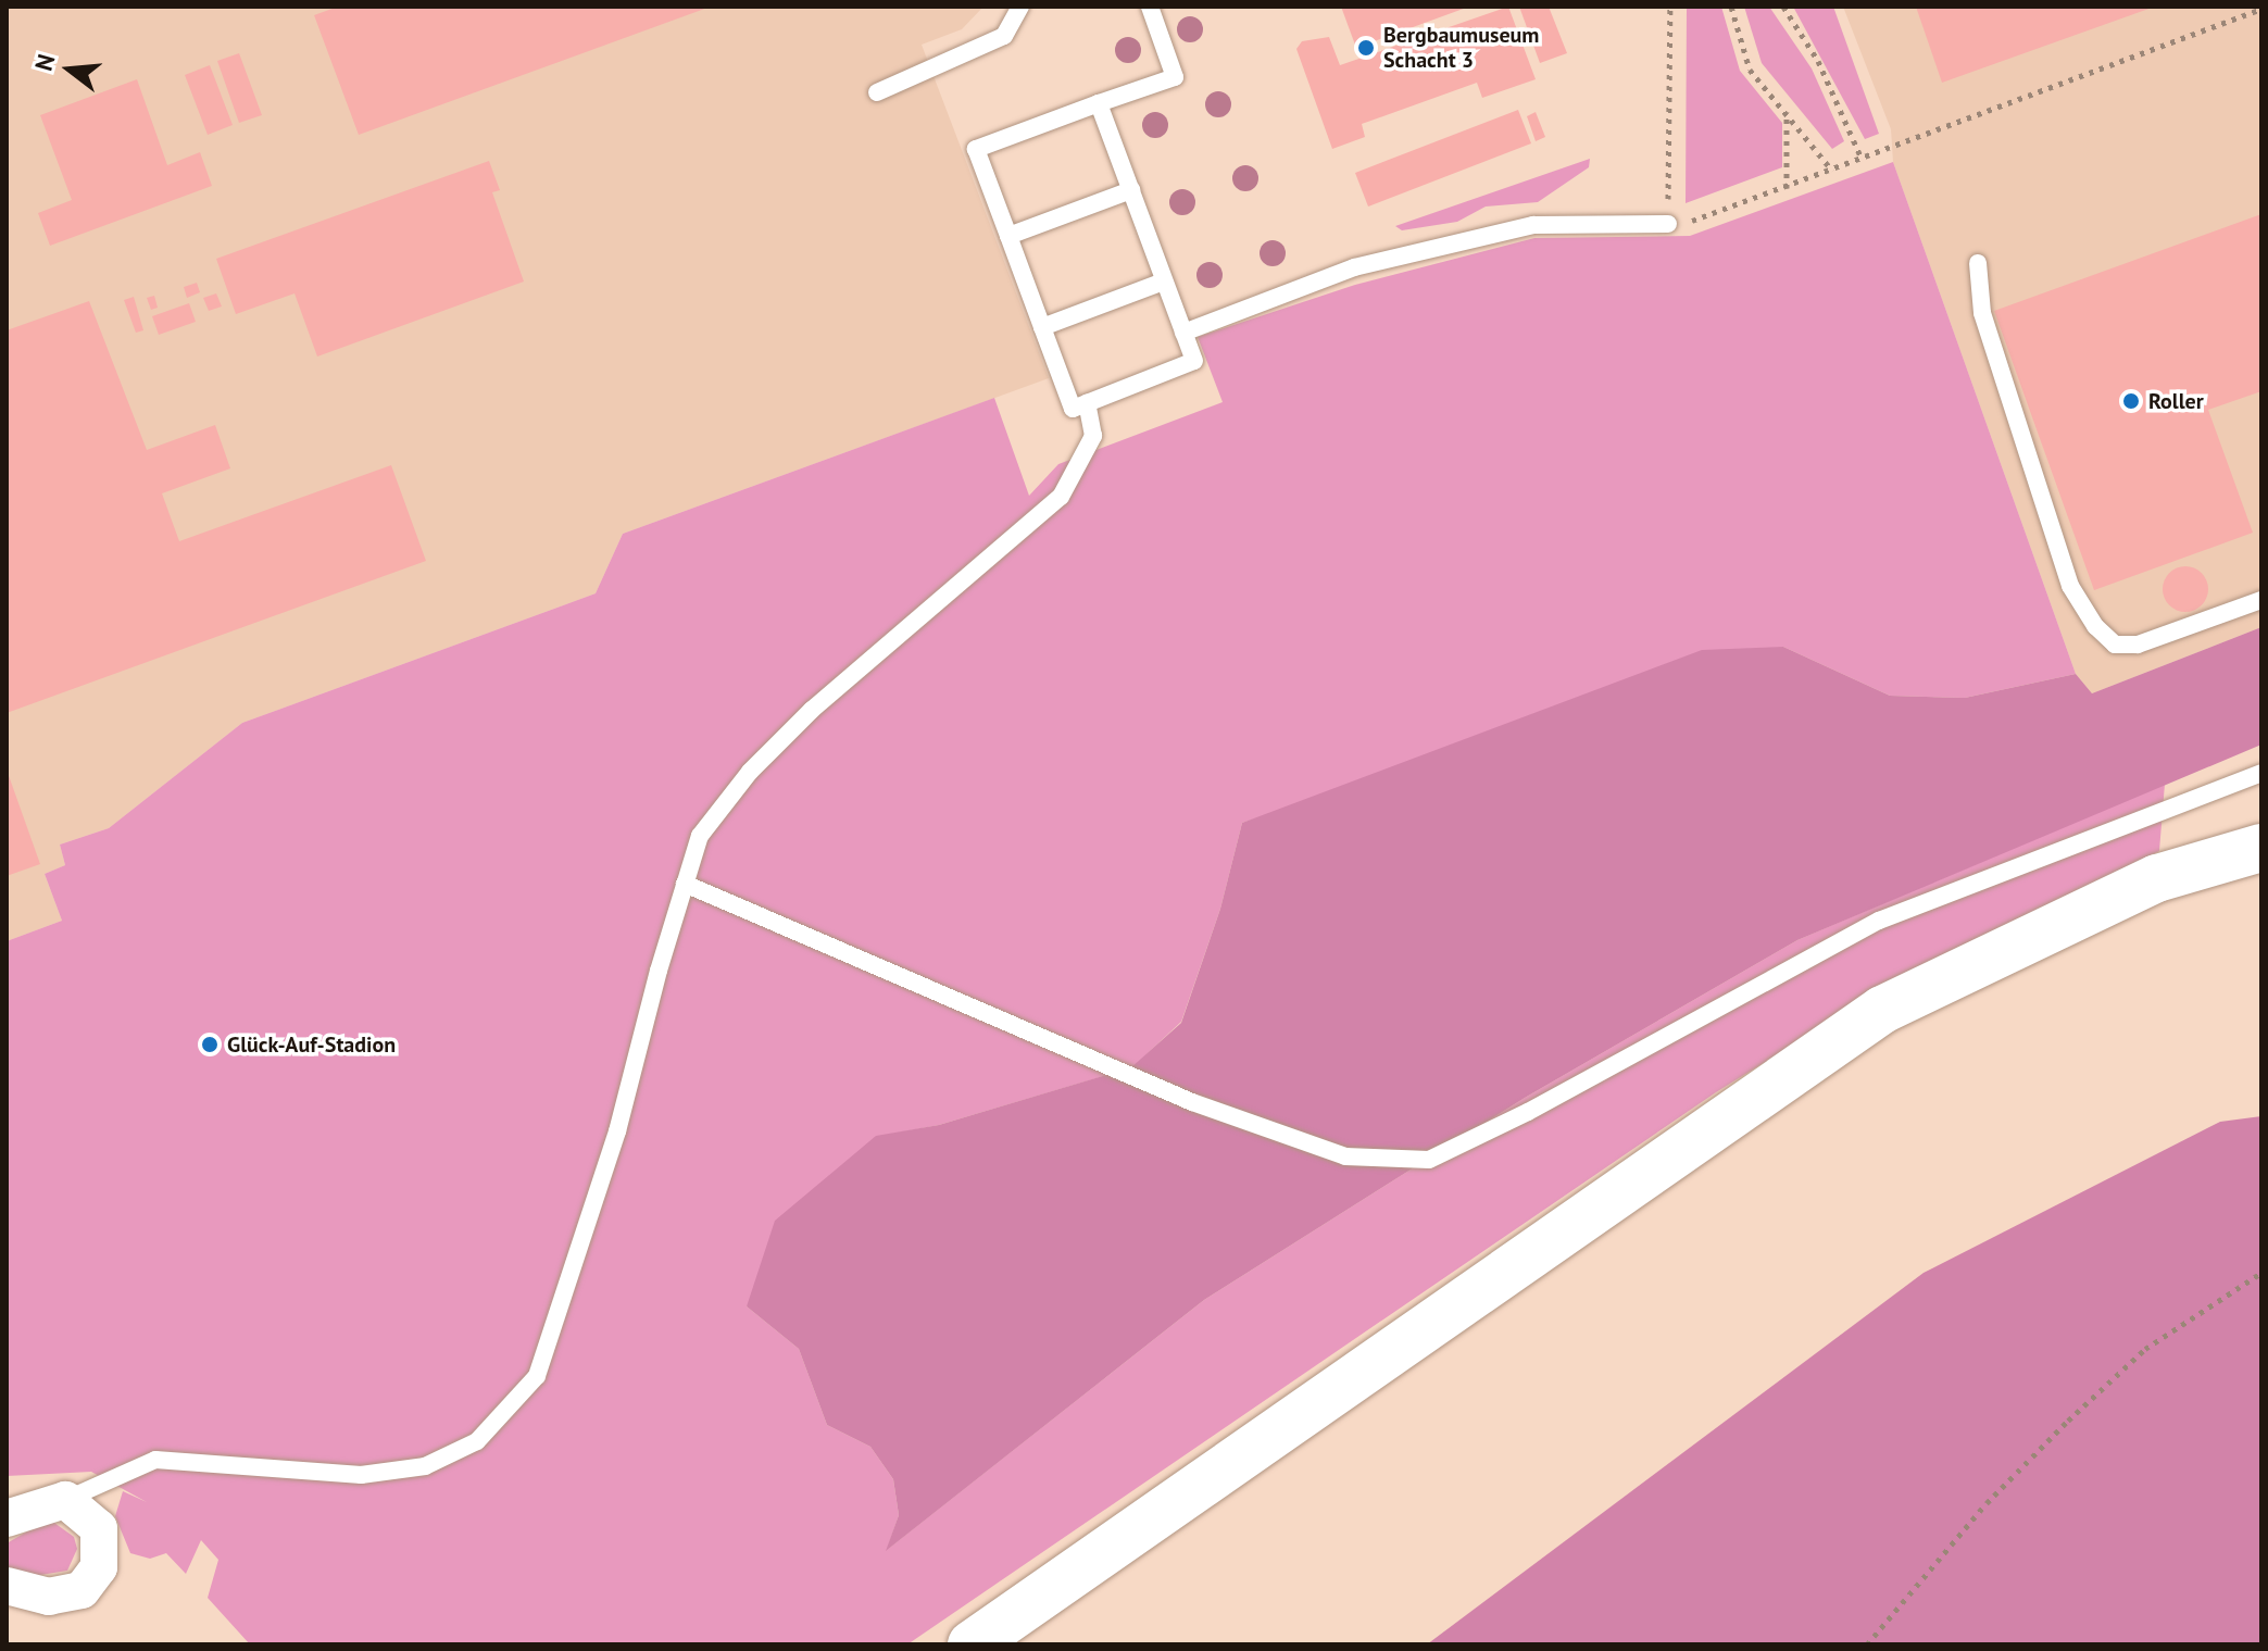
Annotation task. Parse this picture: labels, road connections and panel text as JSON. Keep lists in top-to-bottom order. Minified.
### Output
{"places":["Bergbaumuseum Schacht 3","Roller","Glück-Auf-Stadion"],"north":"left"}
